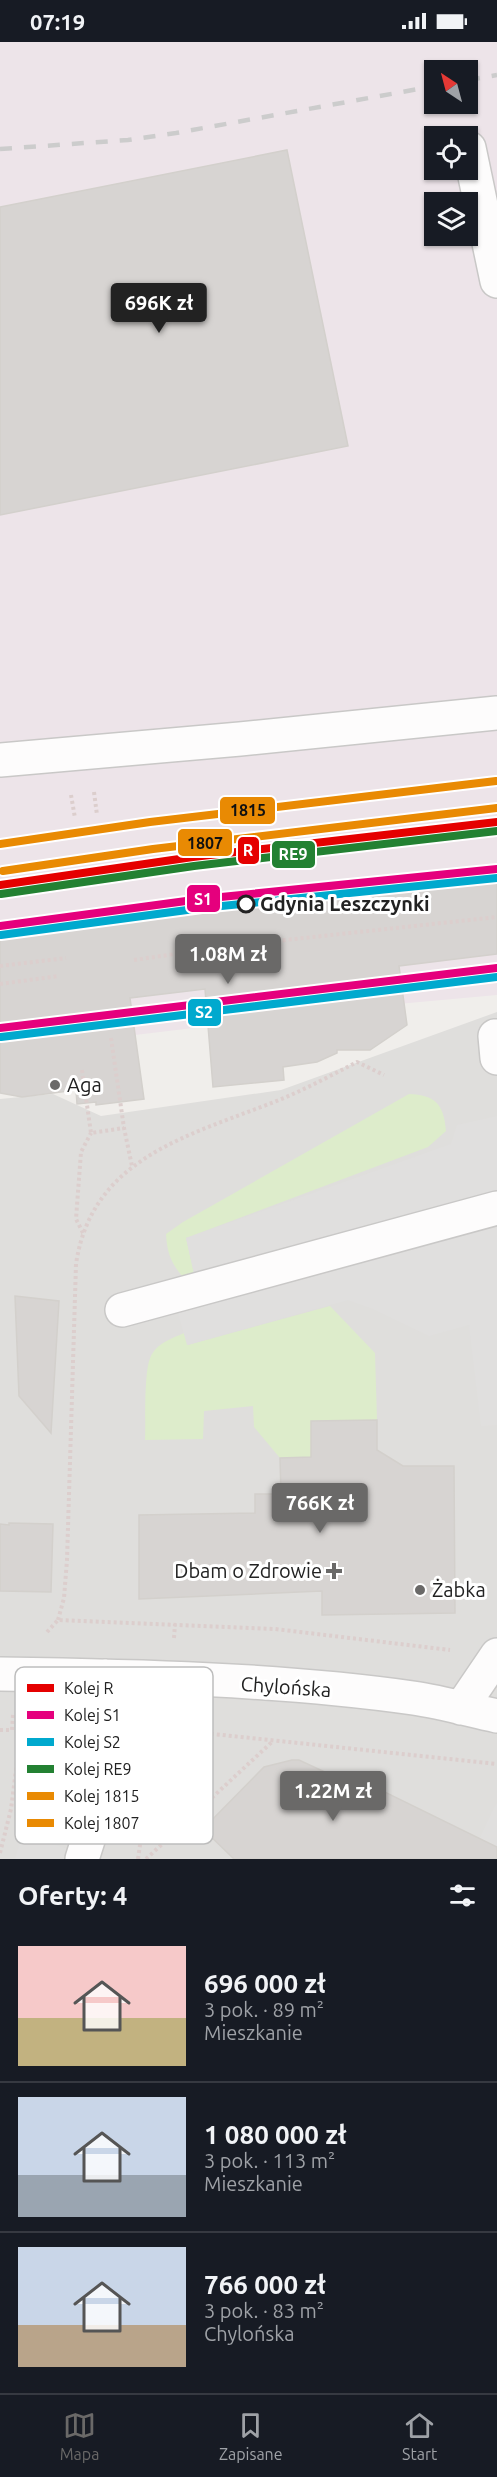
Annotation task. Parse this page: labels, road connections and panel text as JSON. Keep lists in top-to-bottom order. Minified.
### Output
{"streets":{"street":["Chylońska"]},"places":{"other":["Gdynia Leszczynki","Aga","Żabka"],"health":["Dbam o Zdrowie"]},"lines":["rail line 1815","rail line 1807","rail line R","rail line RE9","rail line S1","rail line S2"],"legend":["Kolej R","Kolej S1","Kolej S2","Kolej RE9","Kolej 1815","Kolej 1807"],"north":"top left","page":{"status":"07:19","price":["696K zł","1.08M zł","766K zł","1.22M zł"],"heading":"Oferty: 4","list":[{"name":"696 000 zł","note":"3 pok. · 89 m² · Mieszkanie"},{"name":"1 080 000 zł","note":"3 pok. · 113 m² · Mieszkanie"},{"name":"766 000 zł","note":"3 pok. · 83 m² · Chylońska"}],"tabs":["Mapa","Zapisane","Start"]}}
